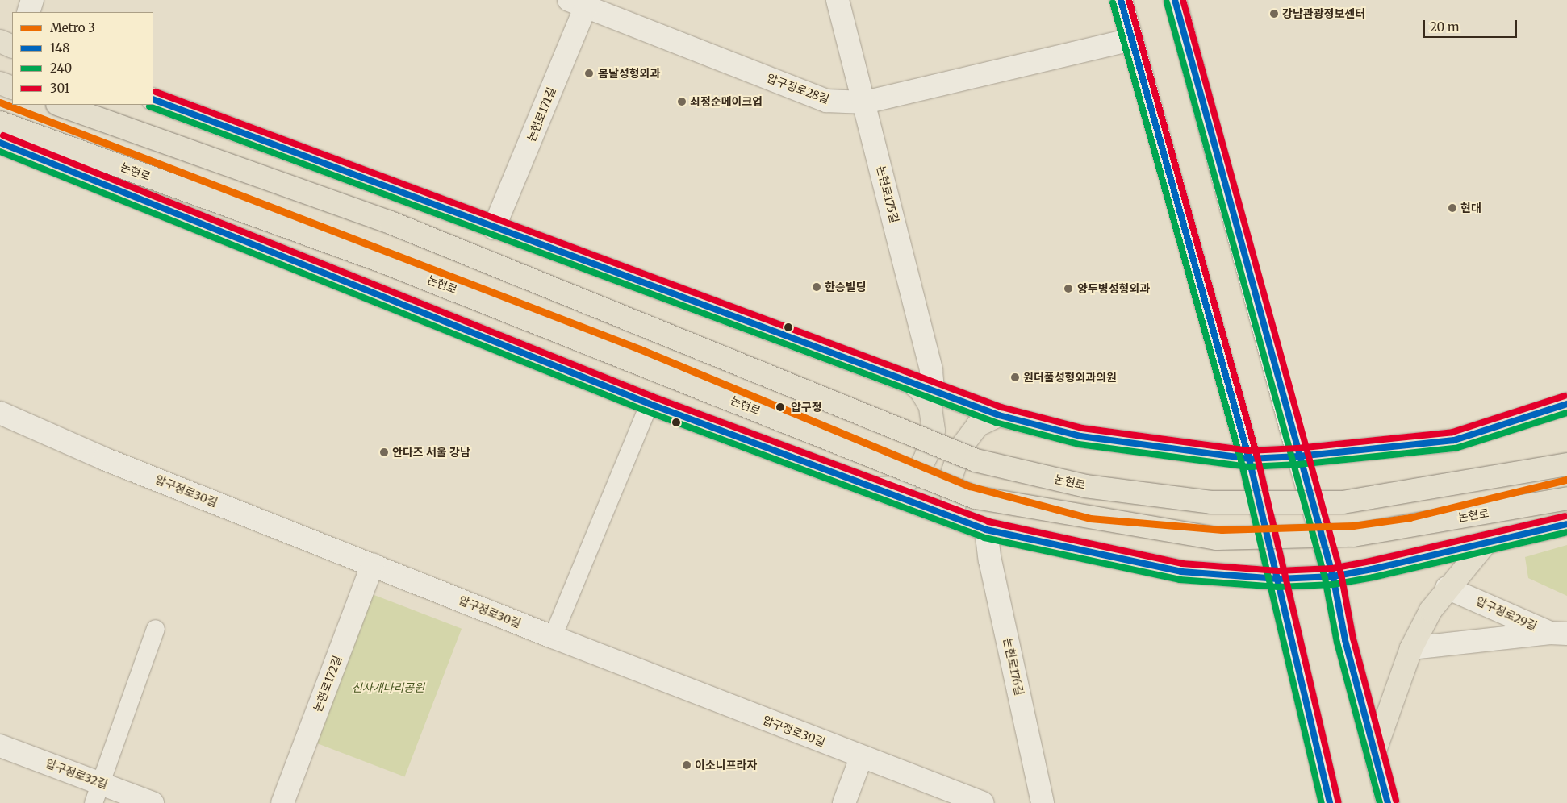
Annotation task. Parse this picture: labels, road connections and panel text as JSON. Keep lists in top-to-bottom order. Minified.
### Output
{"streets":{"main road":["논현로"],"street":["압구정로28길","논현로171길","논현로175길","압구정로30길","압구정로29길","논현로176길","논현로172길","압구정로32길"]},"crossings":[["압구정로28길","논현로171길"],["압구정로28길","논현로175길"],["논현로","논현로176길"],["압구정로30길","논현로172길"]],"parks":["신사개나리공원"],"places":["강남관광정보센터","봄날성형외과","최정순메이크업","현대","한승빌딩","양두병성형외과","원더풀성형외과의원","압구정","안다즈 서울 강남","이소니프라자"],"lines":["transit line 148","transit line 301","transit line 240","metro line 3"],"legend":["Metro 3","148","240","301"],"scale_bar":"20 m"}
